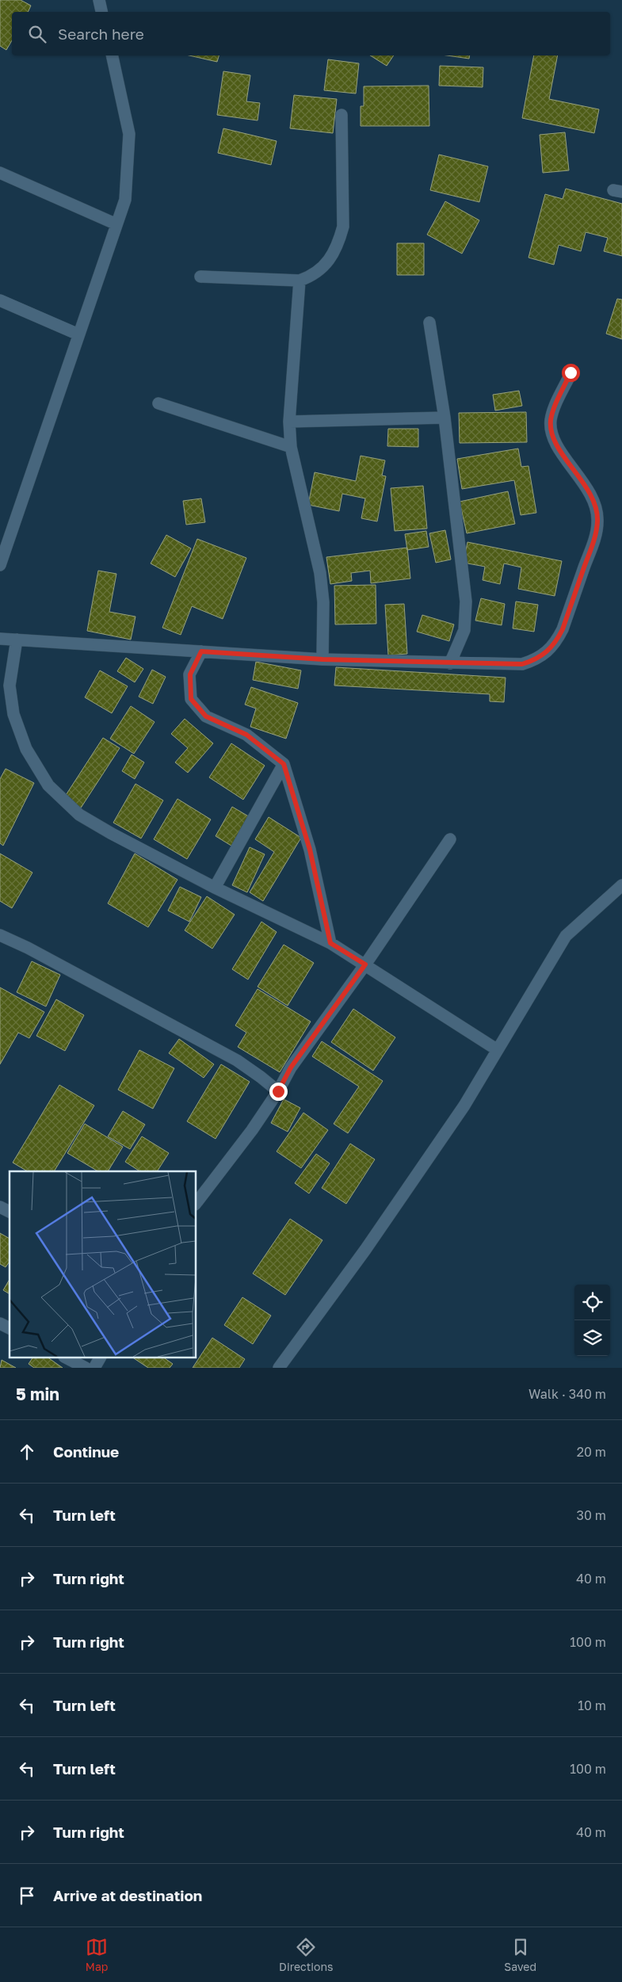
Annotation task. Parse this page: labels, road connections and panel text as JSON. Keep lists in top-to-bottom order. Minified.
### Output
{"page":{"search":"Search here","heading":["5 min","Walk · 340 m"],"list":[["Continue","20 m"],["Turn left","30 m"],["Turn right","40 m"],["Turn right","100 m"],["Turn left","10 m"],["Turn left","100 m"],["Turn right","40 m"],"Arrive at destination"],"nav":["Map","Directions","Saved"]}}
